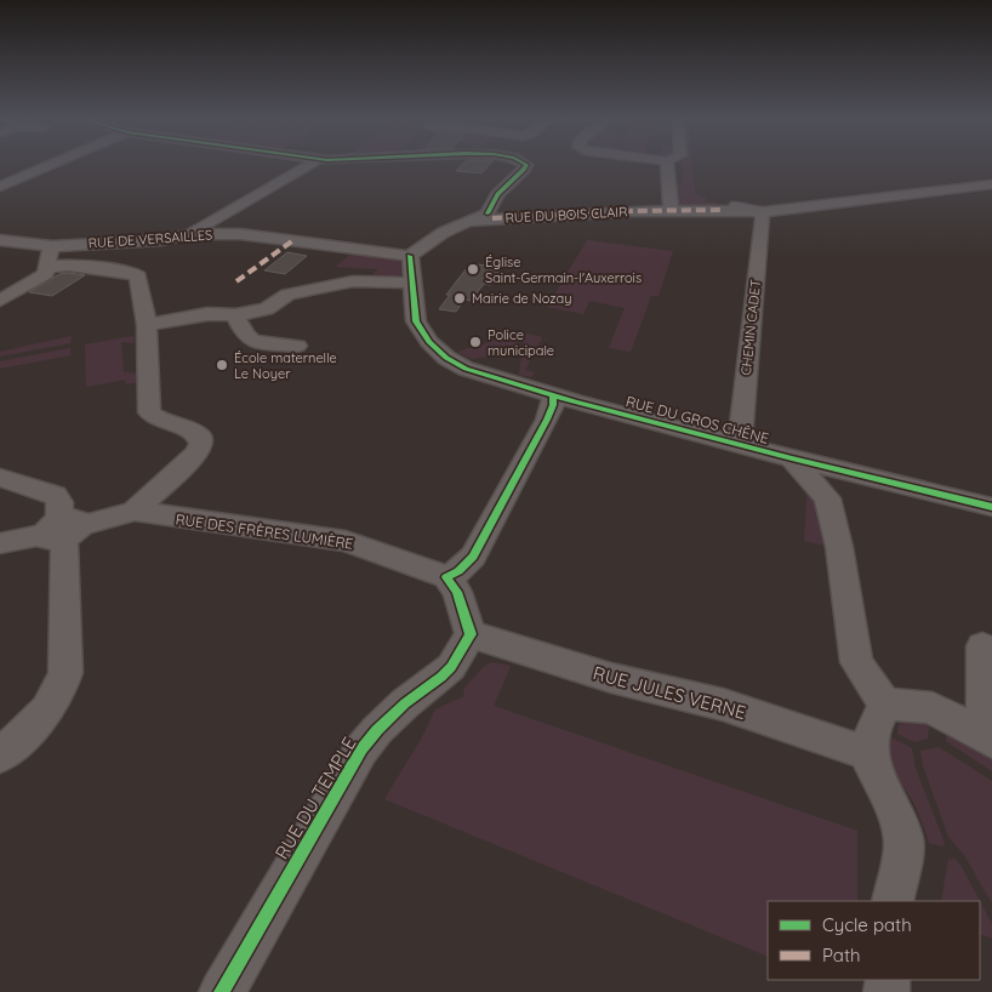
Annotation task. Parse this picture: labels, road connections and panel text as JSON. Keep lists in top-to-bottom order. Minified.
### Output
{"streets":{"street":["RUE DU BOIS CLAIR","RUE DE VERSAILLES","CHEMIN CADET","RUE DU GROS CHÊNE","RUE DES FRÈRES LUMIÈRE","RUE JULES VERNE","RUE DU TEMPLE"]},"crossings":[["RUE DU BOIS CLAIR","RUE DE VERSAILLES"],["RUE DU BOIS CLAIR","CHEMIN CADET"],["CHEMIN CADET","RUE DU GROS CHÊNE"],["RUE JULES VERNE","RUE DU TEMPLE"]],"places":["Église Saint-Germain-l'Auxerrois","Mairie de Nozay","Police municipale","École maternelle Le Noyer"],"legend":["Cycle path","Path"]}
